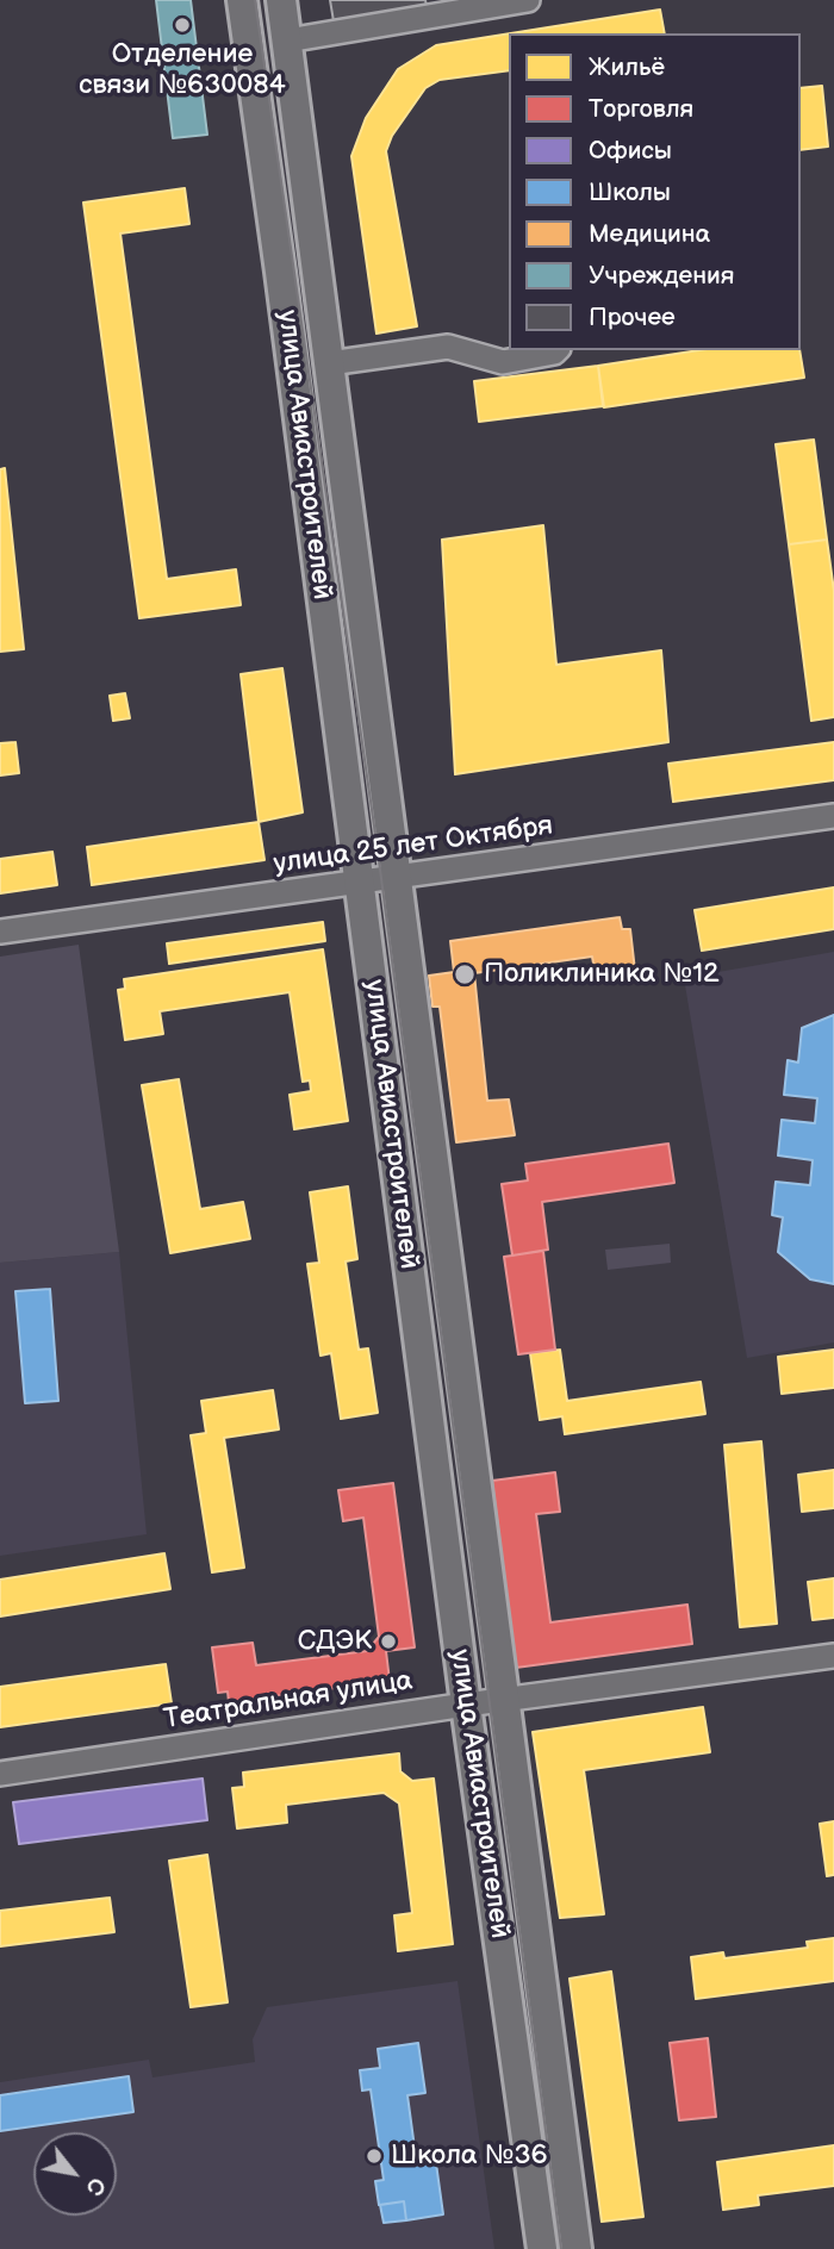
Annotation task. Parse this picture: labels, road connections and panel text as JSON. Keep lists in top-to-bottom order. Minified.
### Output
{"streets":{"main road":["улица Авиастроителей"],"street":["улица 25 лет Октября","Театральная улица"]},"crossings":[["улица Авиастроителей","улица 25 лет Октября"],["улица Авиастроителей","Театральная улица"]],"places":["Отделение связи №630084","Поликлиника №12","СДЭК","Школа №36"],"legend":["Жильё","Торговля","Офисы","Школы","Медицина","Учреждения","Прочее"],"north":"bottom right"}
